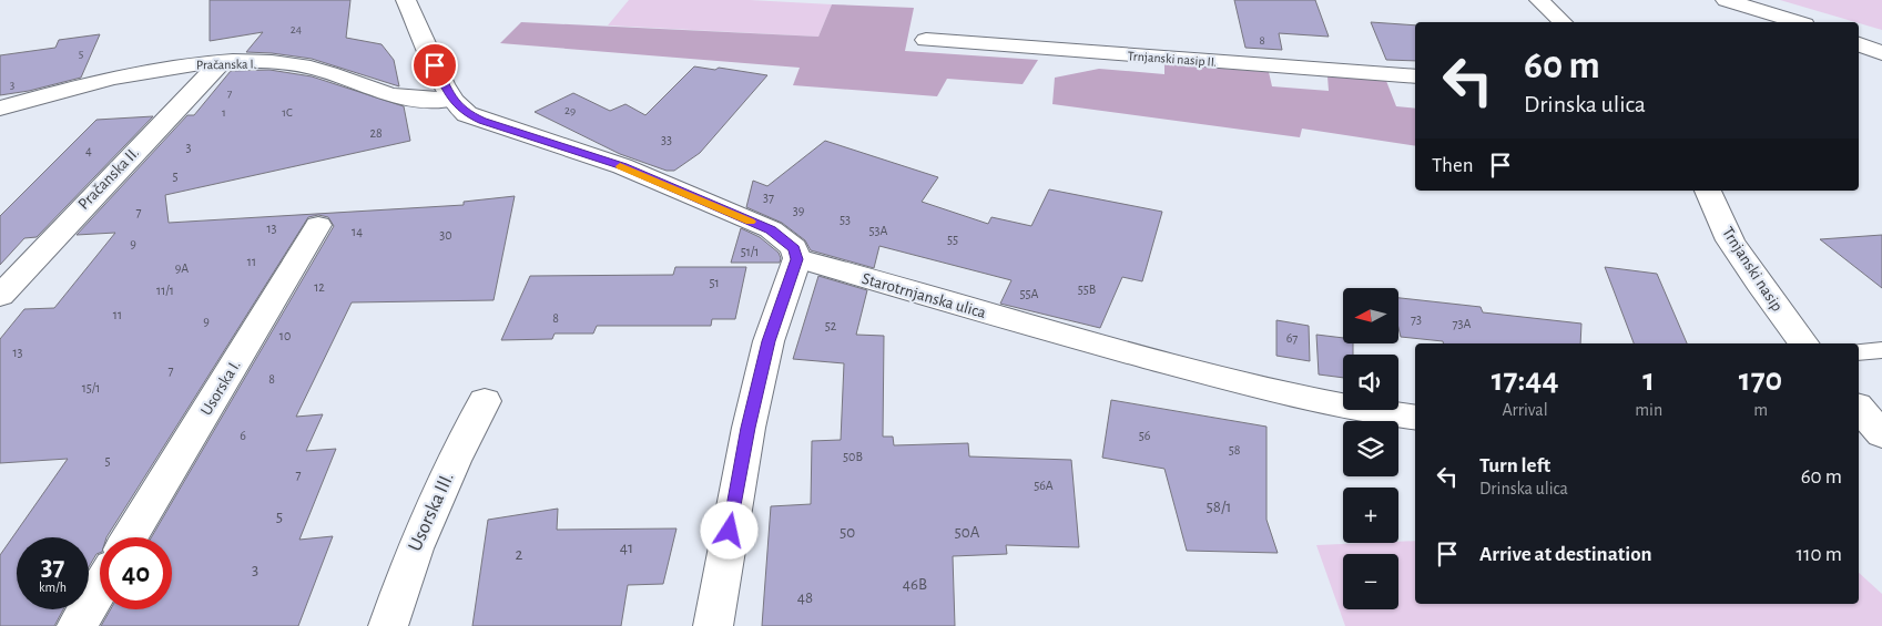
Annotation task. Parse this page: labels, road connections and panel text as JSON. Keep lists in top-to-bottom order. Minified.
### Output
{"streets":{"street":["Trnjanski nasip II.","Pračanska I.","Pračanska II.","Trnjanski nasip","Starotrnjanska ulica","Usorska I.","Usorska III."]},"crossings":[["Pračanska I.","Pračanska II."]],"house_numbers":["24","8","5","3","7","29","1","1C","28","33","3","4","5","37","39","7","53","13","53A","14","30","55","9","51/1","11","9A","51","12","55B","11/1","55A","11","8","73","9","73A","52","10","67","13","7","8","15/1","6","56","58","50B","5","7","56A","58/1","5","50","50A","41","2","3","46B","48"],"north":"left","page":{"turn":["60 m","Drinska ulica"],"then":"Then","map_buttons":["+","−"],"eta":["17:44","Arrival","1","min","170","m"],"list":[{"name":"Turn left","note":"Drinska ulica","value":"60 m"},{"name":"Arrive at destination","value":"110 m"}],"speed":"37 km/h","limit":"40"}}
